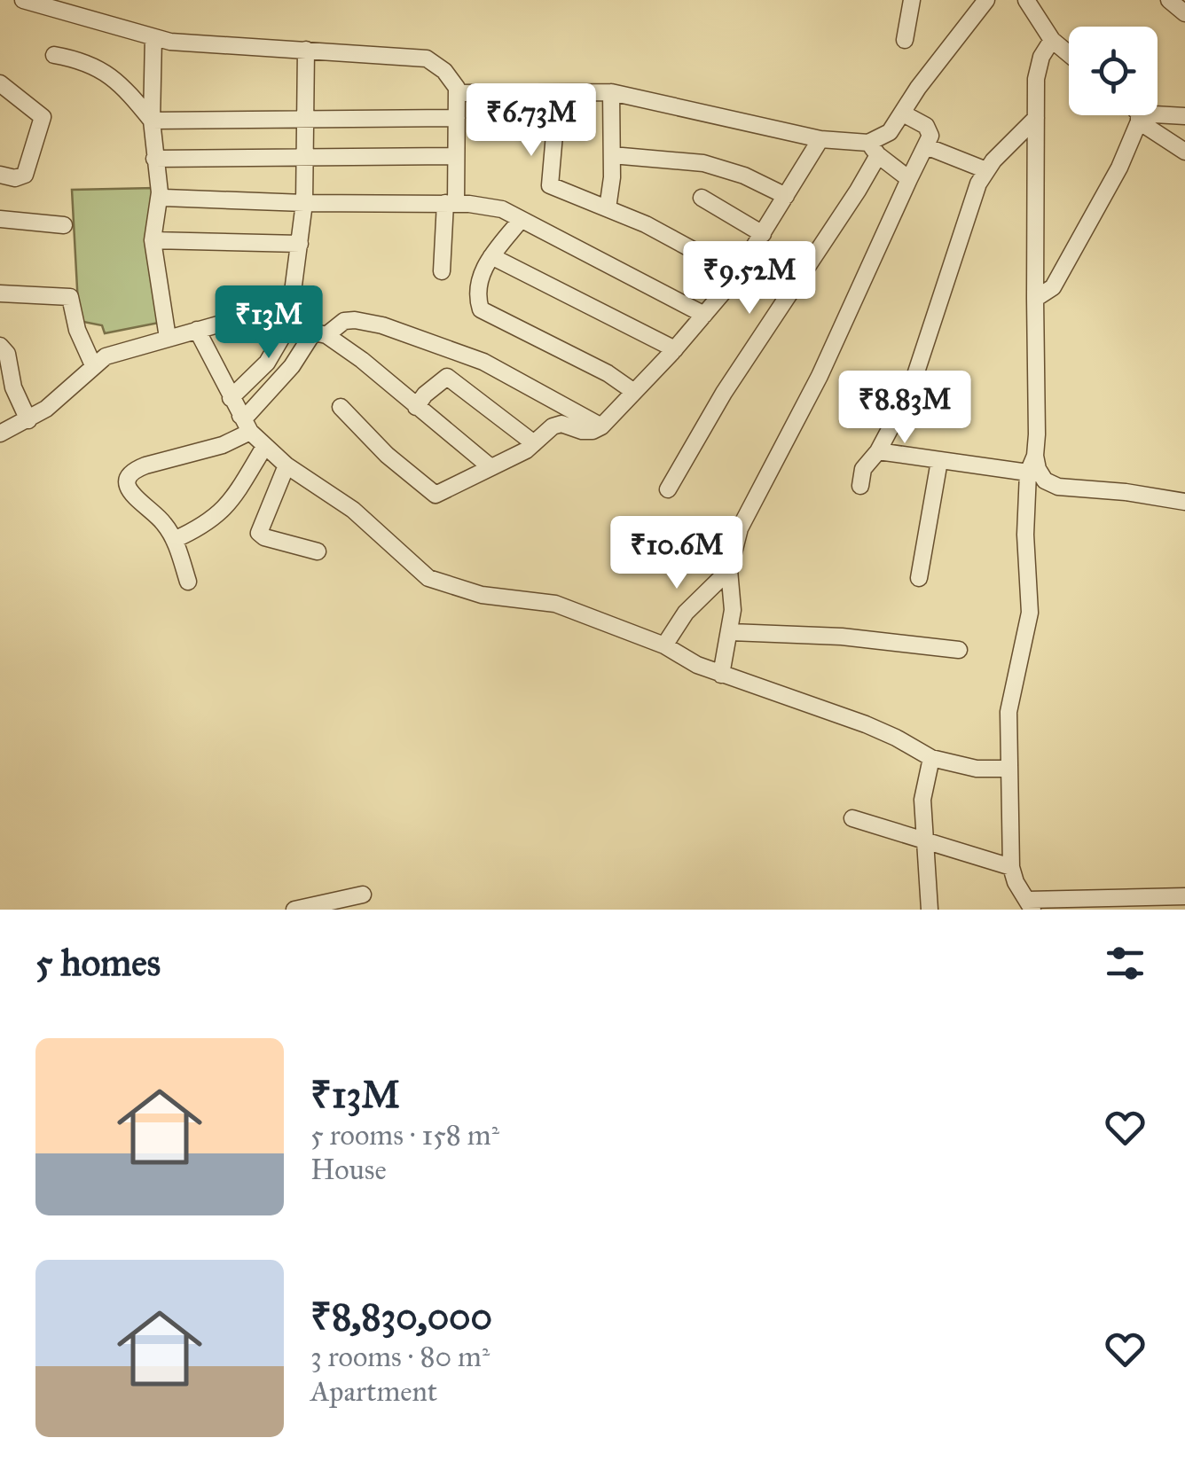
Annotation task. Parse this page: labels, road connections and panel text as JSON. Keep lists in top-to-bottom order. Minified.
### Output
{"page":{"price":["₹6.73M","₹9.52M","₹13M","₹8.83M","₹10.6M"],"heading":"5 homes","list":[{"name":"₹13M","note":"5 rooms · 158 m² · House"},{"name":"₹8,830,000","note":"3 rooms · 80 m² · Apartment"}]}}
